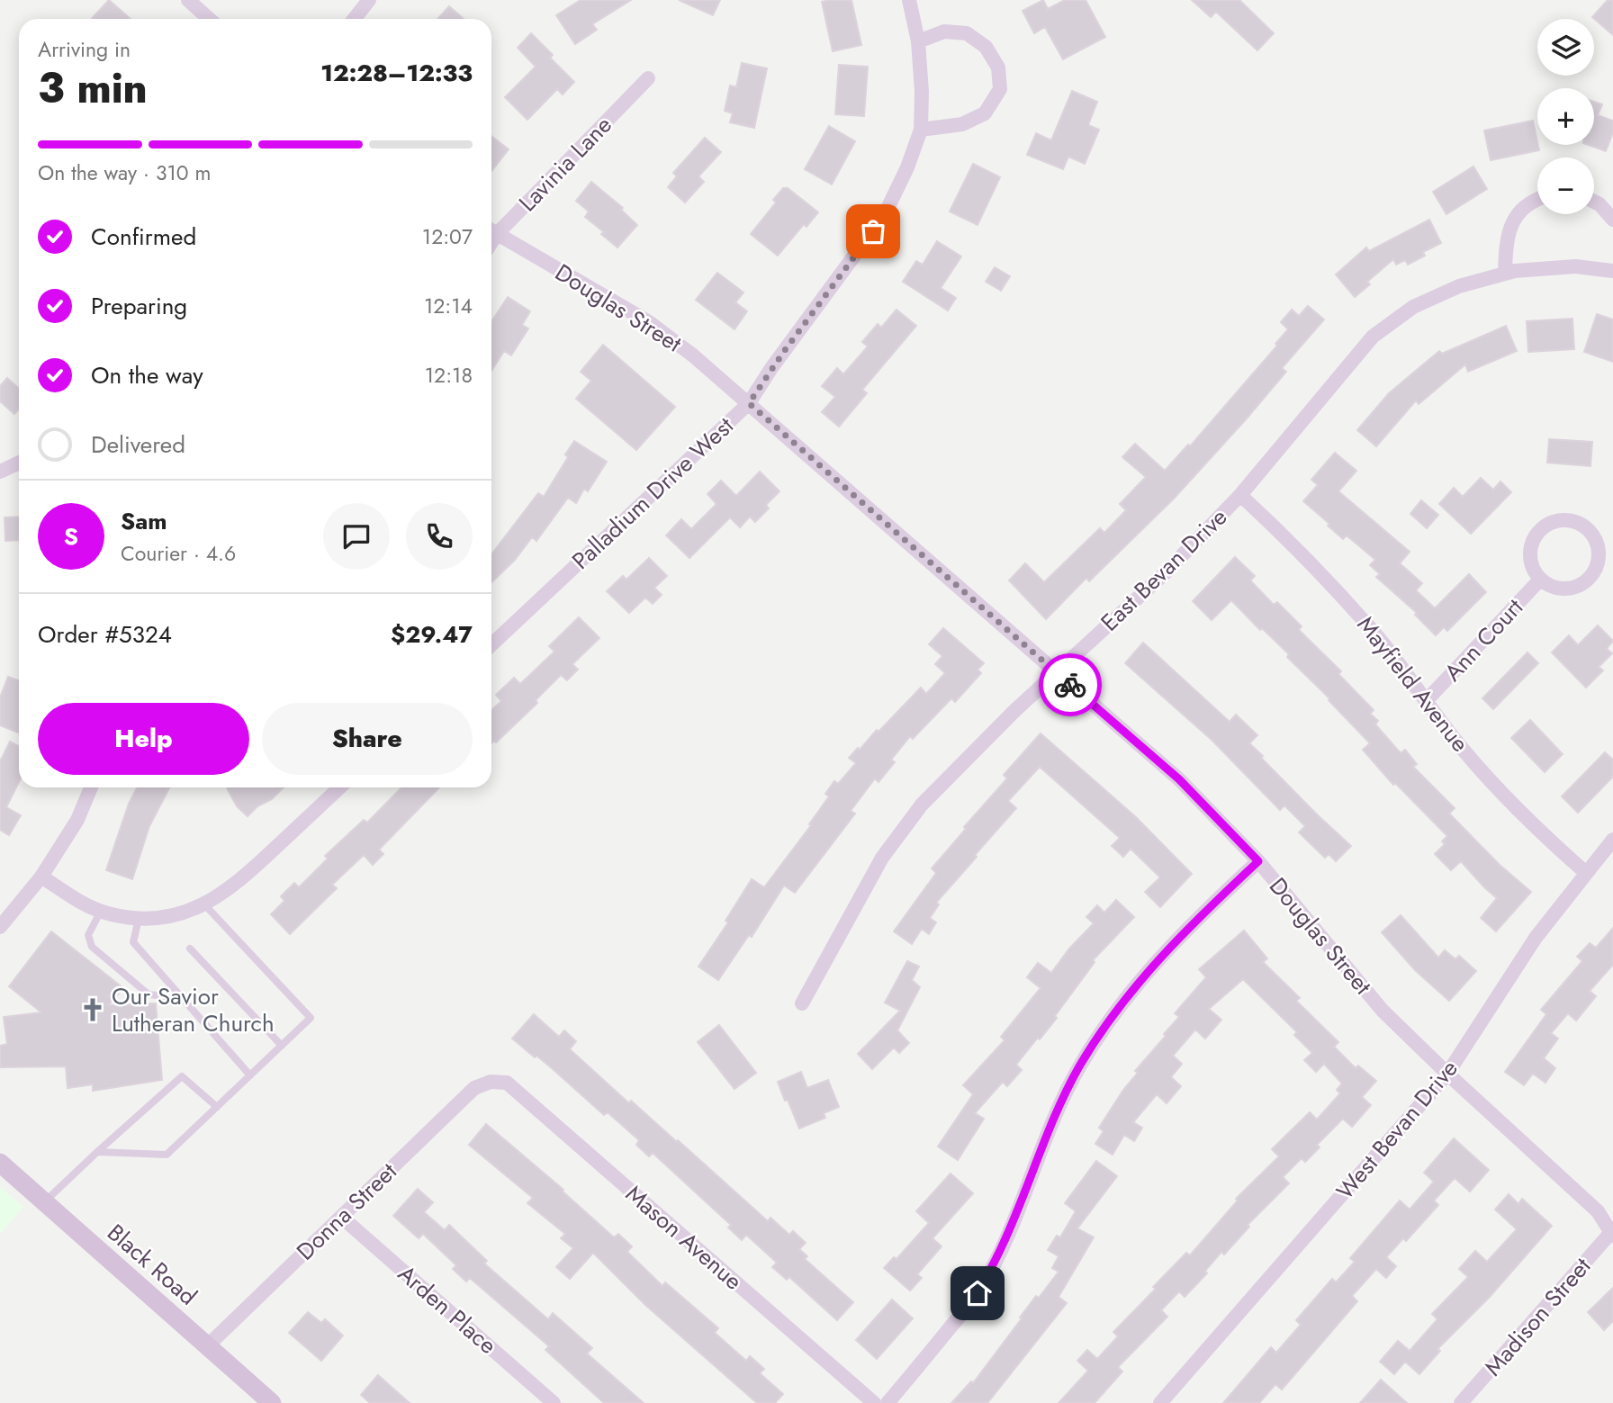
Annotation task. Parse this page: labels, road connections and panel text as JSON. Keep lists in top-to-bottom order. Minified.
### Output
{"streets":{"main road":["Black Road"],"street":["Lavinia Lane","Douglas Street","Palladium Drive West","East Bevan Drive","Ann Court","Mayfield Avenue","West Bevan Drive","Donna Street","Mason Avenue","Arden Place","Madison Street"]},"crossings":[["Lavinia Lane","Douglas Street"],["Douglas Street","Palladium Drive West"],["Douglas Street","East Bevan Drive"],["Douglas Street","West Bevan Drive"],["Douglas Street","Madison Street"],["East Bevan Drive","Mayfield Avenue"],["Ann Court","Mayfield Avenue"],["Mayfield Avenue","West Bevan Drive"],["Donna Street","Mason Avenue"],["Donna Street","Black Road"],["Donna Street","Arden Place"]],"places":{"church":["Our Savior Lutheran Church"]},"page":{"map_buttons":["+","−"],"heading":["3 min","Arriving in","12:28–12:33"],"panel":["Sam","Courier · 4.6","Order #5324","$29.47"],"bar":"On the way · 310 m","list":[["Confirmed","12:07"],["Preparing","12:14"],["On the way","12:18"],"Delivered"],"round":"S","buttons":["Help","Share"]}}
